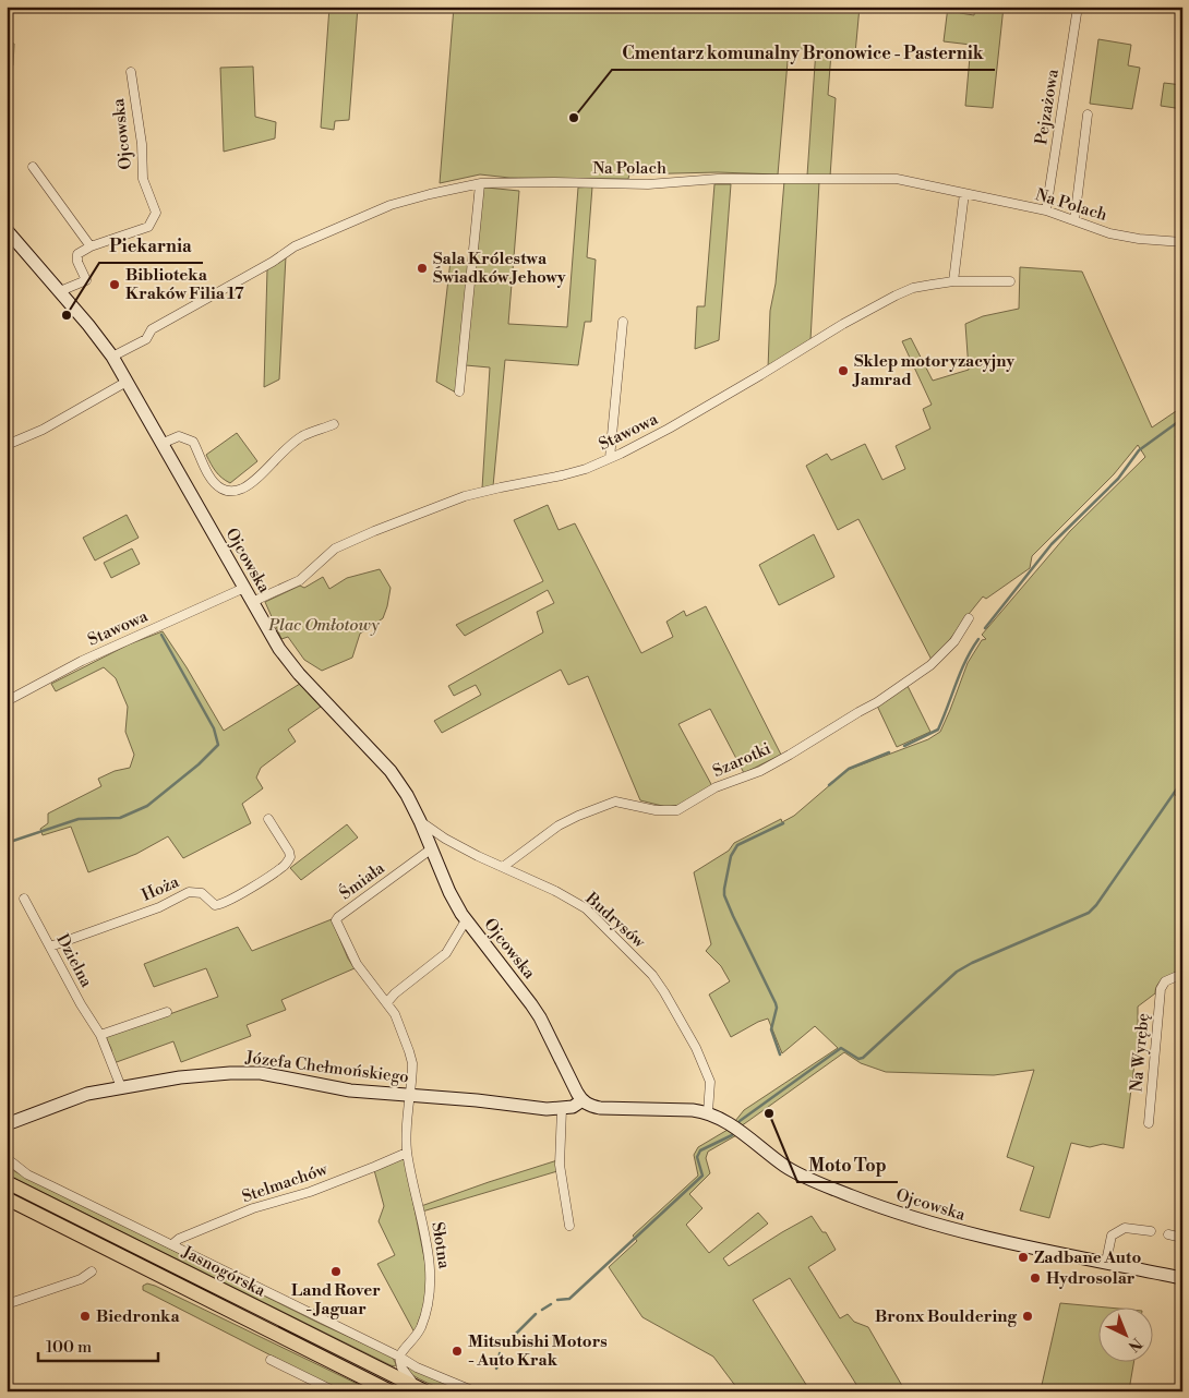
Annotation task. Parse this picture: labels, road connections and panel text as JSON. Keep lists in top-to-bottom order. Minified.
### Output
{"streets":{"main road":["Jasnogórska"],"street":["Pejzażowa","Ojcowska","Na Polach","Stawowa","Szarotki","Śmiała","Hoża","Budrysów","Dzielna","Na Wyrębę","Józefa Chełmońskiego","Stelmachów","Słotna"]},"crossings":[["Pejzażowa","Na Polach"],["Ojcowska","Na Polach"],["Ojcowska","Stawowa"],["Ojcowska","Śmiała"],["Ojcowska","Budrysów"],["Ojcowska","Józefa Chełmońskiego"],["Szarotki","Budrysów"],["Śmiała","Józefa Chełmońskiego"],["Śmiała","Słotna"],["Hoża","Dzielna"],["Dzielna","Józefa Chełmońskiego"],["Józefa Chełmońskiego","Słotna"],["Stelmachów","Słotna"]],"parks":["Plac Omłotowy"],"places":["Cmentarz komunalny Bronowice - Pasternik","Sala Królestwa Świadków Jehowy","Biblioteka Kraków Filia 17","Piekarnia","Sklep motoryzacyjny Jamrad","Moto Top","Zadbane Auto","Land Rover - Jaguar","Hydrosolar","Biedronka","Bronx Bouldering","Mitsubishi Motors - Auto Krak"],"scale_bar":"100 m","north":"bottom right"}
